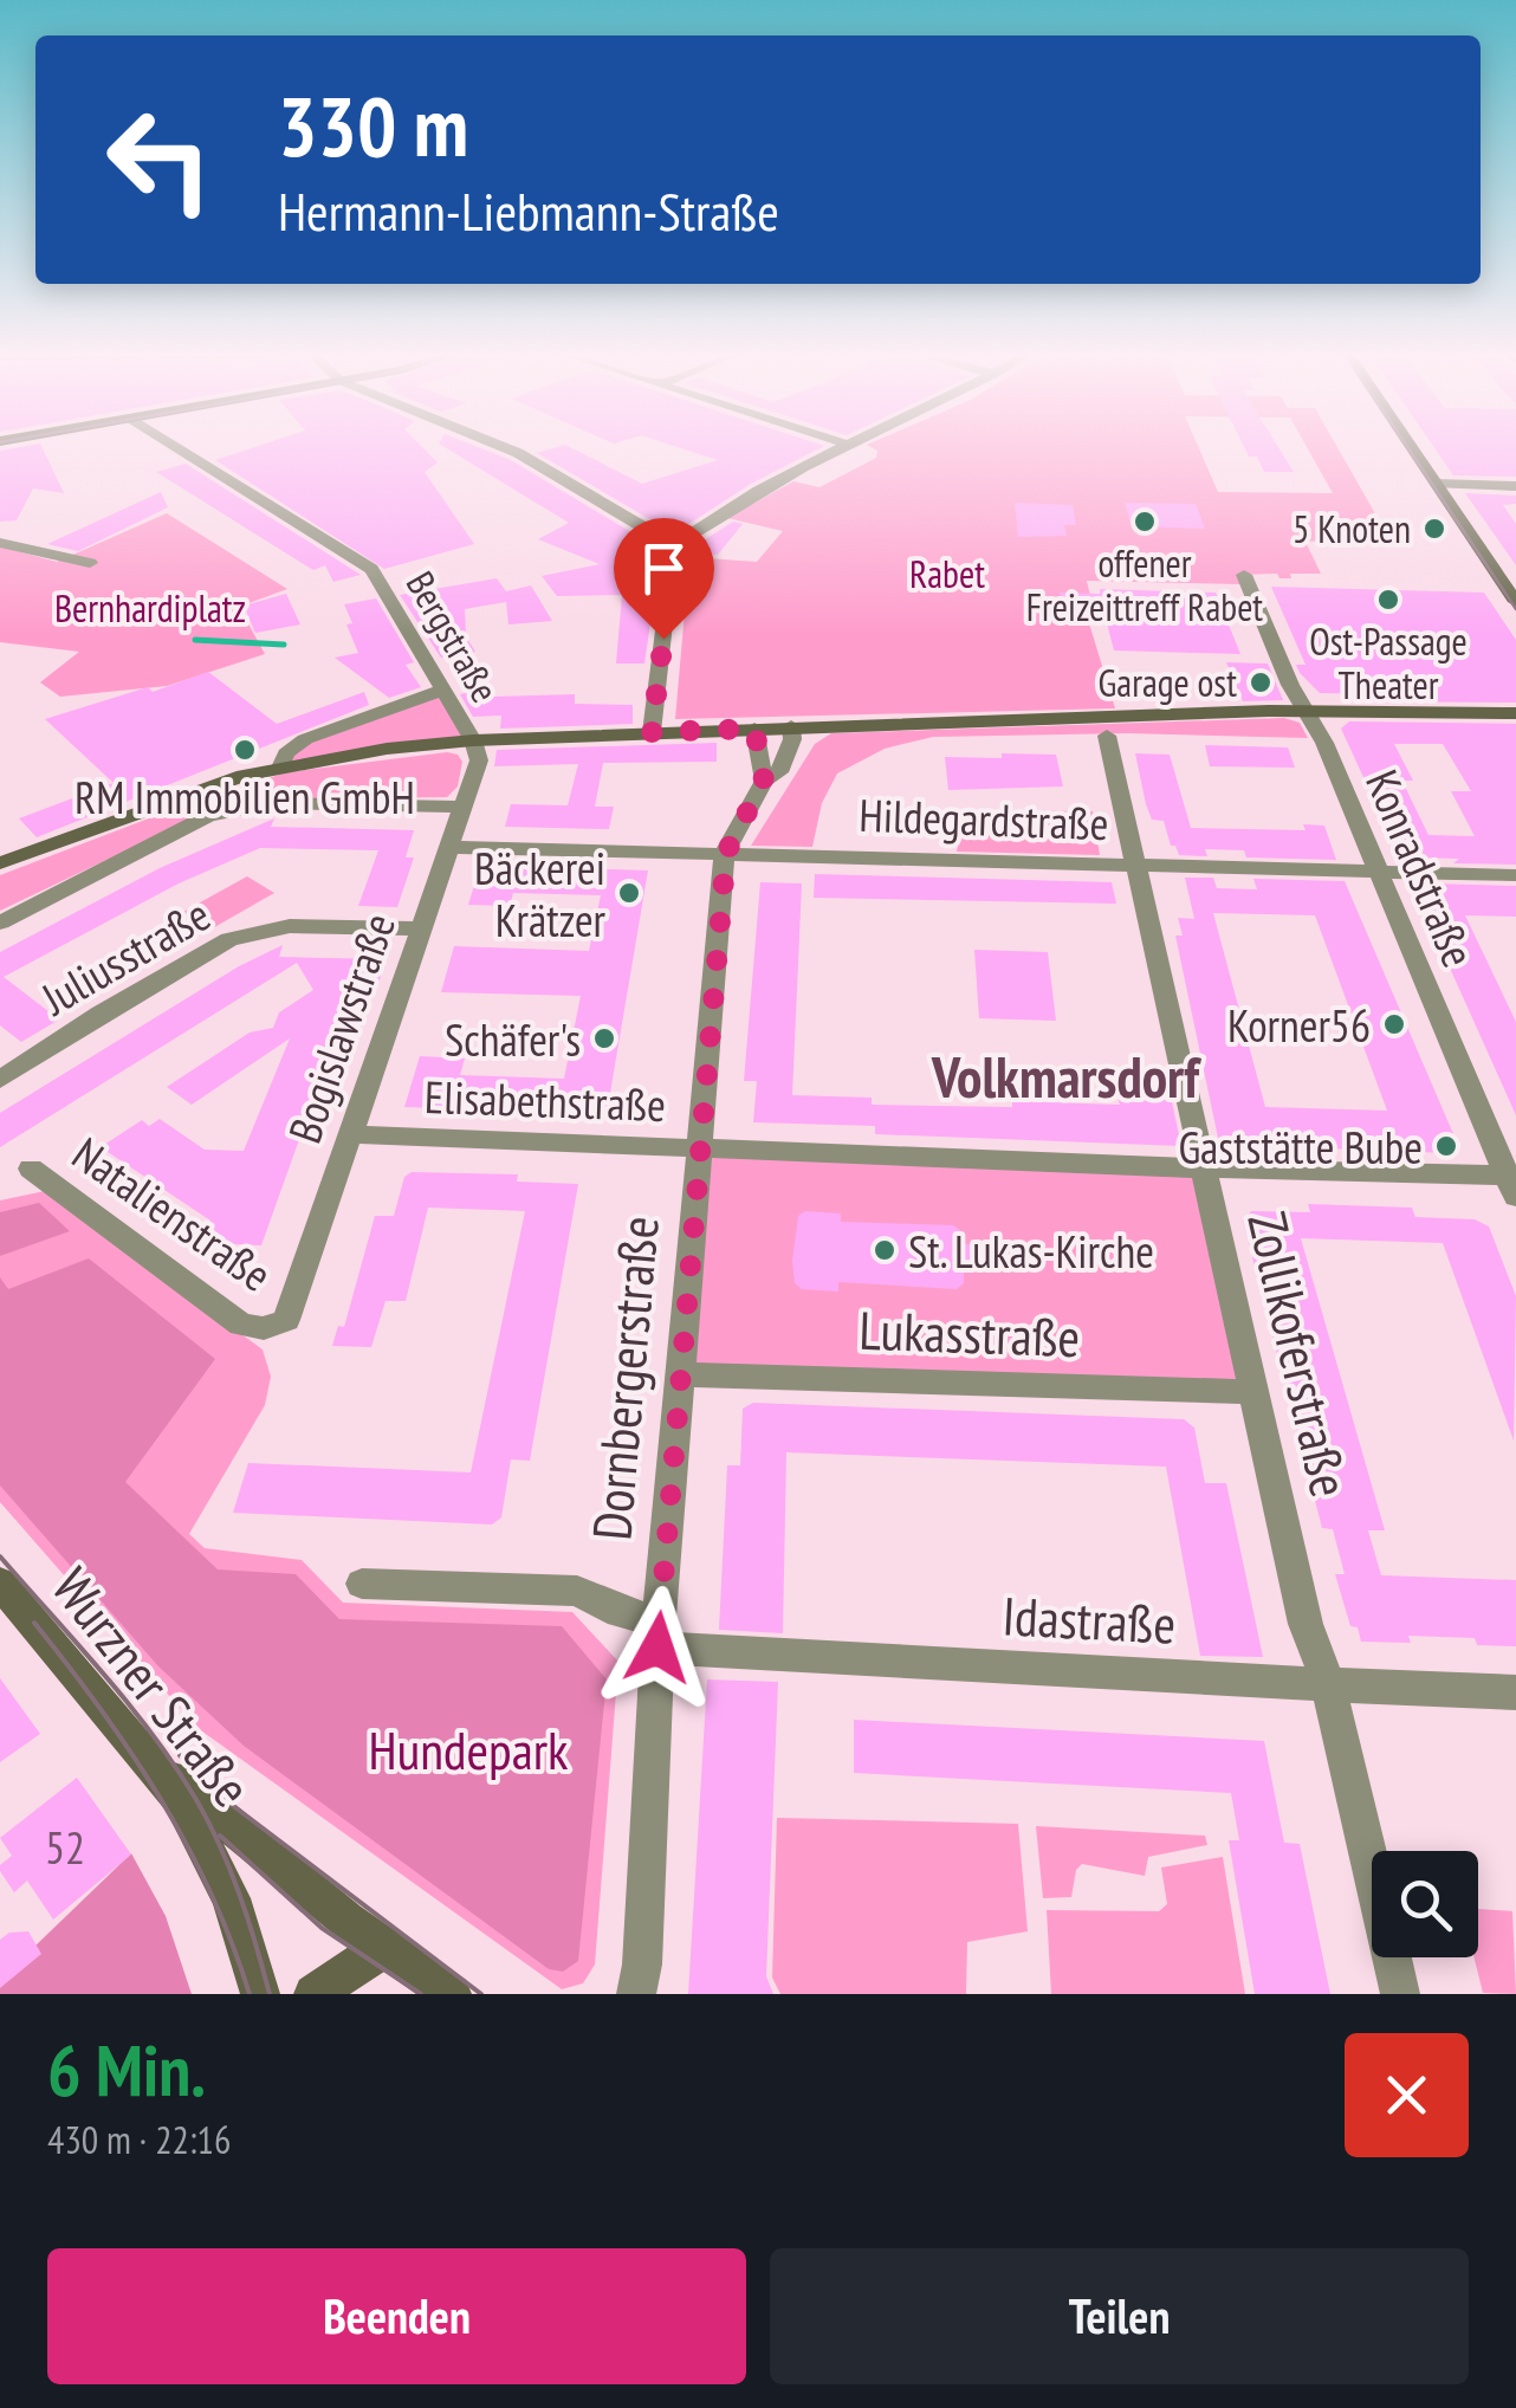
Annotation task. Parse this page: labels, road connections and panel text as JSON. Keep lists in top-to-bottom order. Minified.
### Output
{"streets":{"street":["Bergstraße","Hildegardstraße","Konradstraße","Juliusstraße","Bogislawstraße","Elisabethstraße","Natalienstraße","Lukasstraße","Zollikoferstraße","Dornbergerstraße","Idastraße","Wurzner Straße"]},"crossings":[["Bergstraße","Bogislawstraße"],["Hildegardstraße","Konradstraße"],["Hildegardstraße","Bogislawstraße"],["Hildegardstraße","Zollikoferstraße"],["Hildegardstraße","Dornbergerstraße"],["Konradstraße","Elisabethstraße"],["Juliusstraße","Bogislawstraße"],["Bogislawstraße","Elisabethstraße"],["Bogislawstraße","Natalienstraße"],["Elisabethstraße","Zollikoferstraße"],["Elisabethstraße","Dornbergerstraße"],["Lukasstraße","Zollikoferstraße"],["Lukasstraße","Dornbergerstraße"],["Zollikoferstraße","Idastraße"],["Dornbergerstraße","Idastraße"]],"districts":["Volkmarsdorf"],"parks":["Rabet","Bernhardiplatz","Hundepark"],"places":["offener Freizeittreff Rabet","5 Knoten","Ost-Passage Theater","Garage ost","RM Immobilien GmbH","Bäckerei Krätzer","Korner56","Schäfer's","Gaststätte Bube","St. Lukas-Kirche"],"house_numbers":["52"],"page":{"turn":["330 m","Hermann-Liebmann-Straße"],"heading":["6 Min.","430 m · 22:16"],"buttons":["Beenden","Teilen"]}}
